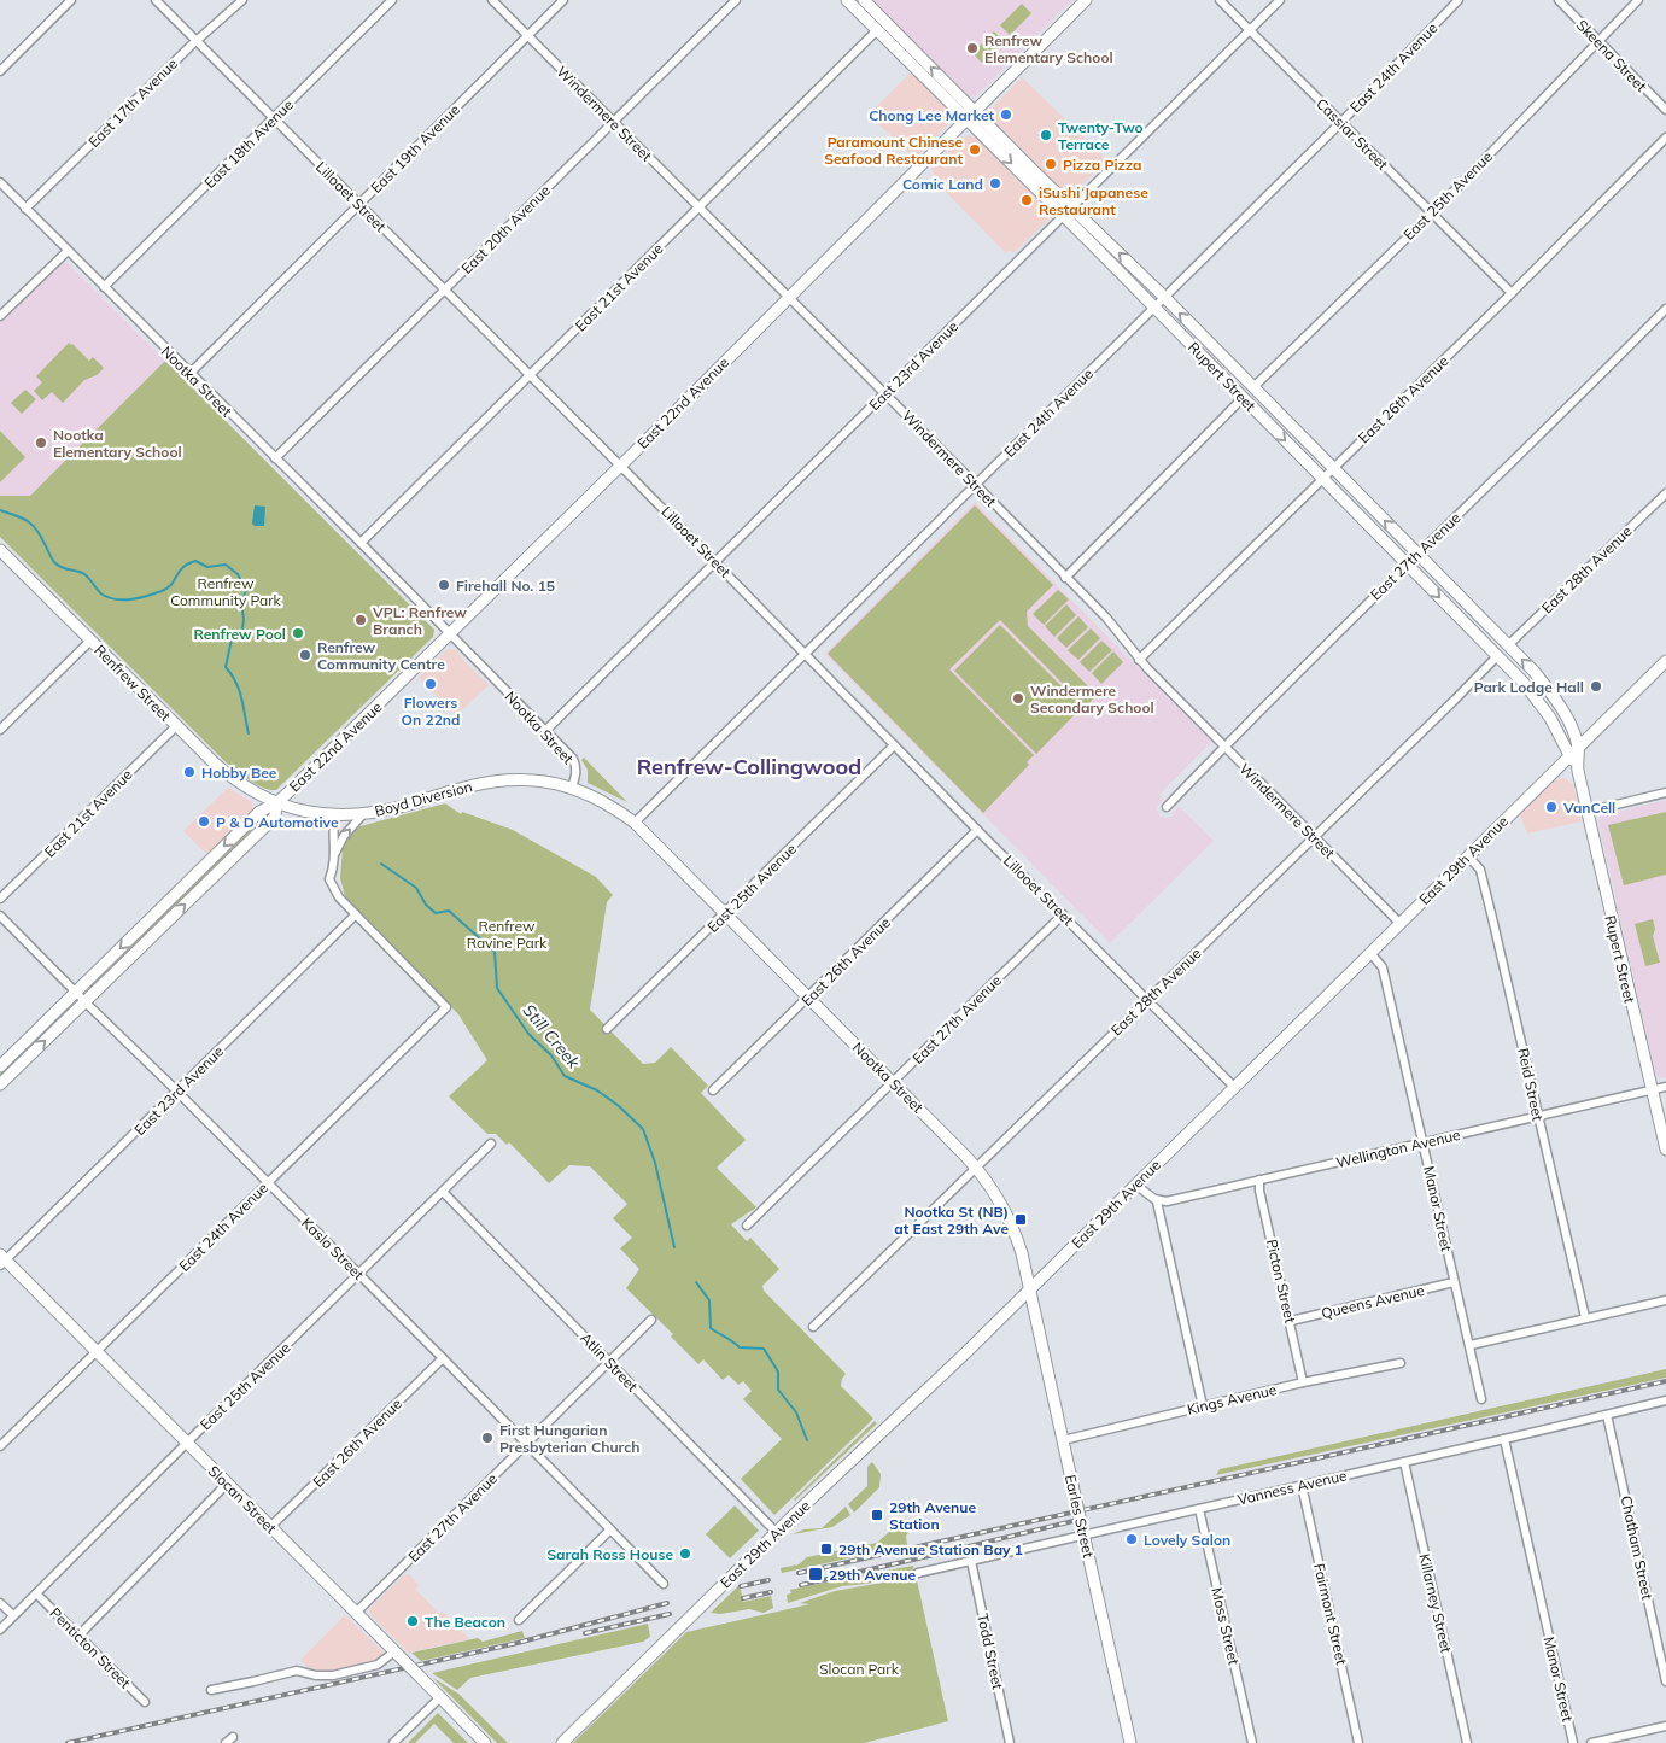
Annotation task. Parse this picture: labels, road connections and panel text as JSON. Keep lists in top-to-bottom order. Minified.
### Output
{"streets":{"street":["Skeena Street","East 24th Avenue","East 17th Avenue","Windermere Street","Cassiar Street","East 18th Avenue","East 19th Avenue","East 25th Avenue","Lillooet Street","East 20th Avenue","East 21st Avenue","East 23rd Avenue","Rupert Street","Nootka Street","East 26th Avenue","East 22nd Avenue","East 27th Avenue","East 28th Avenue","Renfrew Street","Boyd Diversion","East 29th Avenue","Reid Street","Wellington Avenue","Manor Street","Kaslo Street","Picton Street","Queens Avenue","Atlin Street","Kings Avenue","Vanness Avenue","Slocan Street","Earles Street","Chatham Street","Killarney Street","Fairmont Street","Moss Street","Penticton Street","Todd Street"]},"crossings":[["Skeena Street","East 25th Avenue"],["East 24th Avenue","Windermere Street"],["East 24th Avenue","Cassiar Street"],["East 24th Avenue","Lillooet Street"],["East 24th Avenue","East 23rd Avenue"],["East 24th Avenue","Rupert Street"],["East 24th Avenue","Nootka Street"],["East 24th Avenue","Kaslo Street"],["East 24th Avenue","Slocan Street"],["East 17th Avenue","Lillooet Street"],["East 17th Avenue","Nootka Street"],["Windermere Street","East 19th Avenue"],["Windermere Street","East 20th Avenue"],["Windermere Street","East 21st Avenue"],["Windermere Street","East 23rd Avenue"],["Windermere Street","East 26th Avenue"],["Windermere Street","East 22nd Avenue"],["Windermere Street","East 27th Avenue"],["Windermere Street","East 28th Avenue"],["Windermere Street","East 29th Avenue"],["Cassiar Street","East 25th Avenue"],["Cassiar Street","East 23rd Avenue"],["Cassiar Street","East 26th Avenue"],["East 18th Avenue","Lillooet Street"],["East 18th Avenue","Nootka Street"],["East 19th Avenue","Lillooet Street"],["East 19th Avenue","Nootka Street"],["East 25th Avenue","Lillooet Street"],["East 25th Avenue","Rupert Street"],["East 25th Avenue","Nootka Street"],["East 25th Avenue","Kaslo Street"],["East 25th Avenue","Atlin Street"],["East 25th Avenue","Slocan Street"],["East 25th Avenue","Penticton Street"],["Lillooet Street","East 20th Avenue"],["Lillooet Street","East 21st Avenue"],["Lillooet Street","East 23rd Avenue"],["Lillooet Street","East 26th Avenue"],["Lillooet Street","East 22nd Avenue"],["Lillooet Street","East 27th Avenue"],["Lillooet Street","East 28th Avenue"],["Lillooet Street","East 29th Avenue"],["East 20th Avenue","Nootka Street"],["East 21st Avenue","Rupert Street"],["East 21st Avenue","Nootka Street"],["East 21st Avenue","Renfrew Street"],["East 23rd Avenue","Rupert Street"],["East 23rd Avenue","Nootka Street"],["East 23rd Avenue","Kaslo Street"],["East 23rd Avenue","Slocan Street"],["Rupert Street","East 26th Avenue"],["Rupert Street","East 22nd Avenue"],["Rupert Street","East 27th Avenue"],["Rupert Street","East 28th Avenue"],["Rupert Street","East 29th Avenue"],["Rupert Street","Wellington Avenue"],["Nootka Street","East 26th Avenue"],["Nootka Street","East 22nd Avenue"],["Nootka Street","East 27th Avenue"],["Nootka Street","East 28th Avenue"],["Nootka Street","Boyd Diversion"],["Nootka Street","East 29th Avenue"],["Nootka Street","Earles Street"],["East 26th Avenue","Kaslo Street"],["East 26th Avenue","Slocan Street"],["East 22nd Avenue","Renfrew Street"],["East 22nd Avenue","Boyd Diversion"],["East 22nd Avenue","Kaslo Street"],["East 27th Avenue","Kaslo Street"],["East 27th Avenue","Atlin Street"],["East 27th Avenue","Slocan Street"],["Renfrew Street","Boyd Diversion"],["East 29th Avenue","Reid Street"],["East 29th Avenue","Manor Street"],["East 29th Avenue","Atlin Street"],["East 29th Avenue","Earles Street"],["Reid Street","Wellington Avenue"],["Wellington Avenue","Manor Street"],["Wellington Avenue","Picton Street"],["Manor Street","Queens Avenue"],["Manor Street","Vanness Avenue"],["Picton Street","Queens Avenue"],["Picton Street","Kings Avenue"],["Kings Avenue","Earles Street"],["Vanness Avenue","Earles Street"],["Vanness Avenue","Chatham Street"],["Vanness Avenue","Killarney Street"],["Vanness Avenue","Fairmont Street"],["Vanness Avenue","Moss Street"],["Vanness Avenue","Todd Street"]],"districts":["Renfrew-Collingwood"],"water":["Still Creek"],"parks":["Renfrew Community Park","Renfrew Ravine Park","Slocan Park"],"places":{"other":["Renfrew Elementary School","Chong Lee Market","Twenty-Two Terrace","Paramount Chinese Seafood Restaurant","Pizza Pizza","Comic Land","iSushi Japanese Restaurant","Nootka Elementary School","Firehall No. 15","VPL: Renfrew Branch","Renfrew Pool","Renfrew Community Centre","Flowers On 22nd","Park Lodge Hall","Windermere Secondary School","Hobby Bee","VanCell","P & D Automotive","First Hungarian Presbyterian Church","Lovely Salon","Sarah Ross House","The Beacon"],"transit":["Nootka St (NB) at East 29th Ave","29th Avenue Station","29th Avenue Station Bay 1","29th Avenue"]}}
